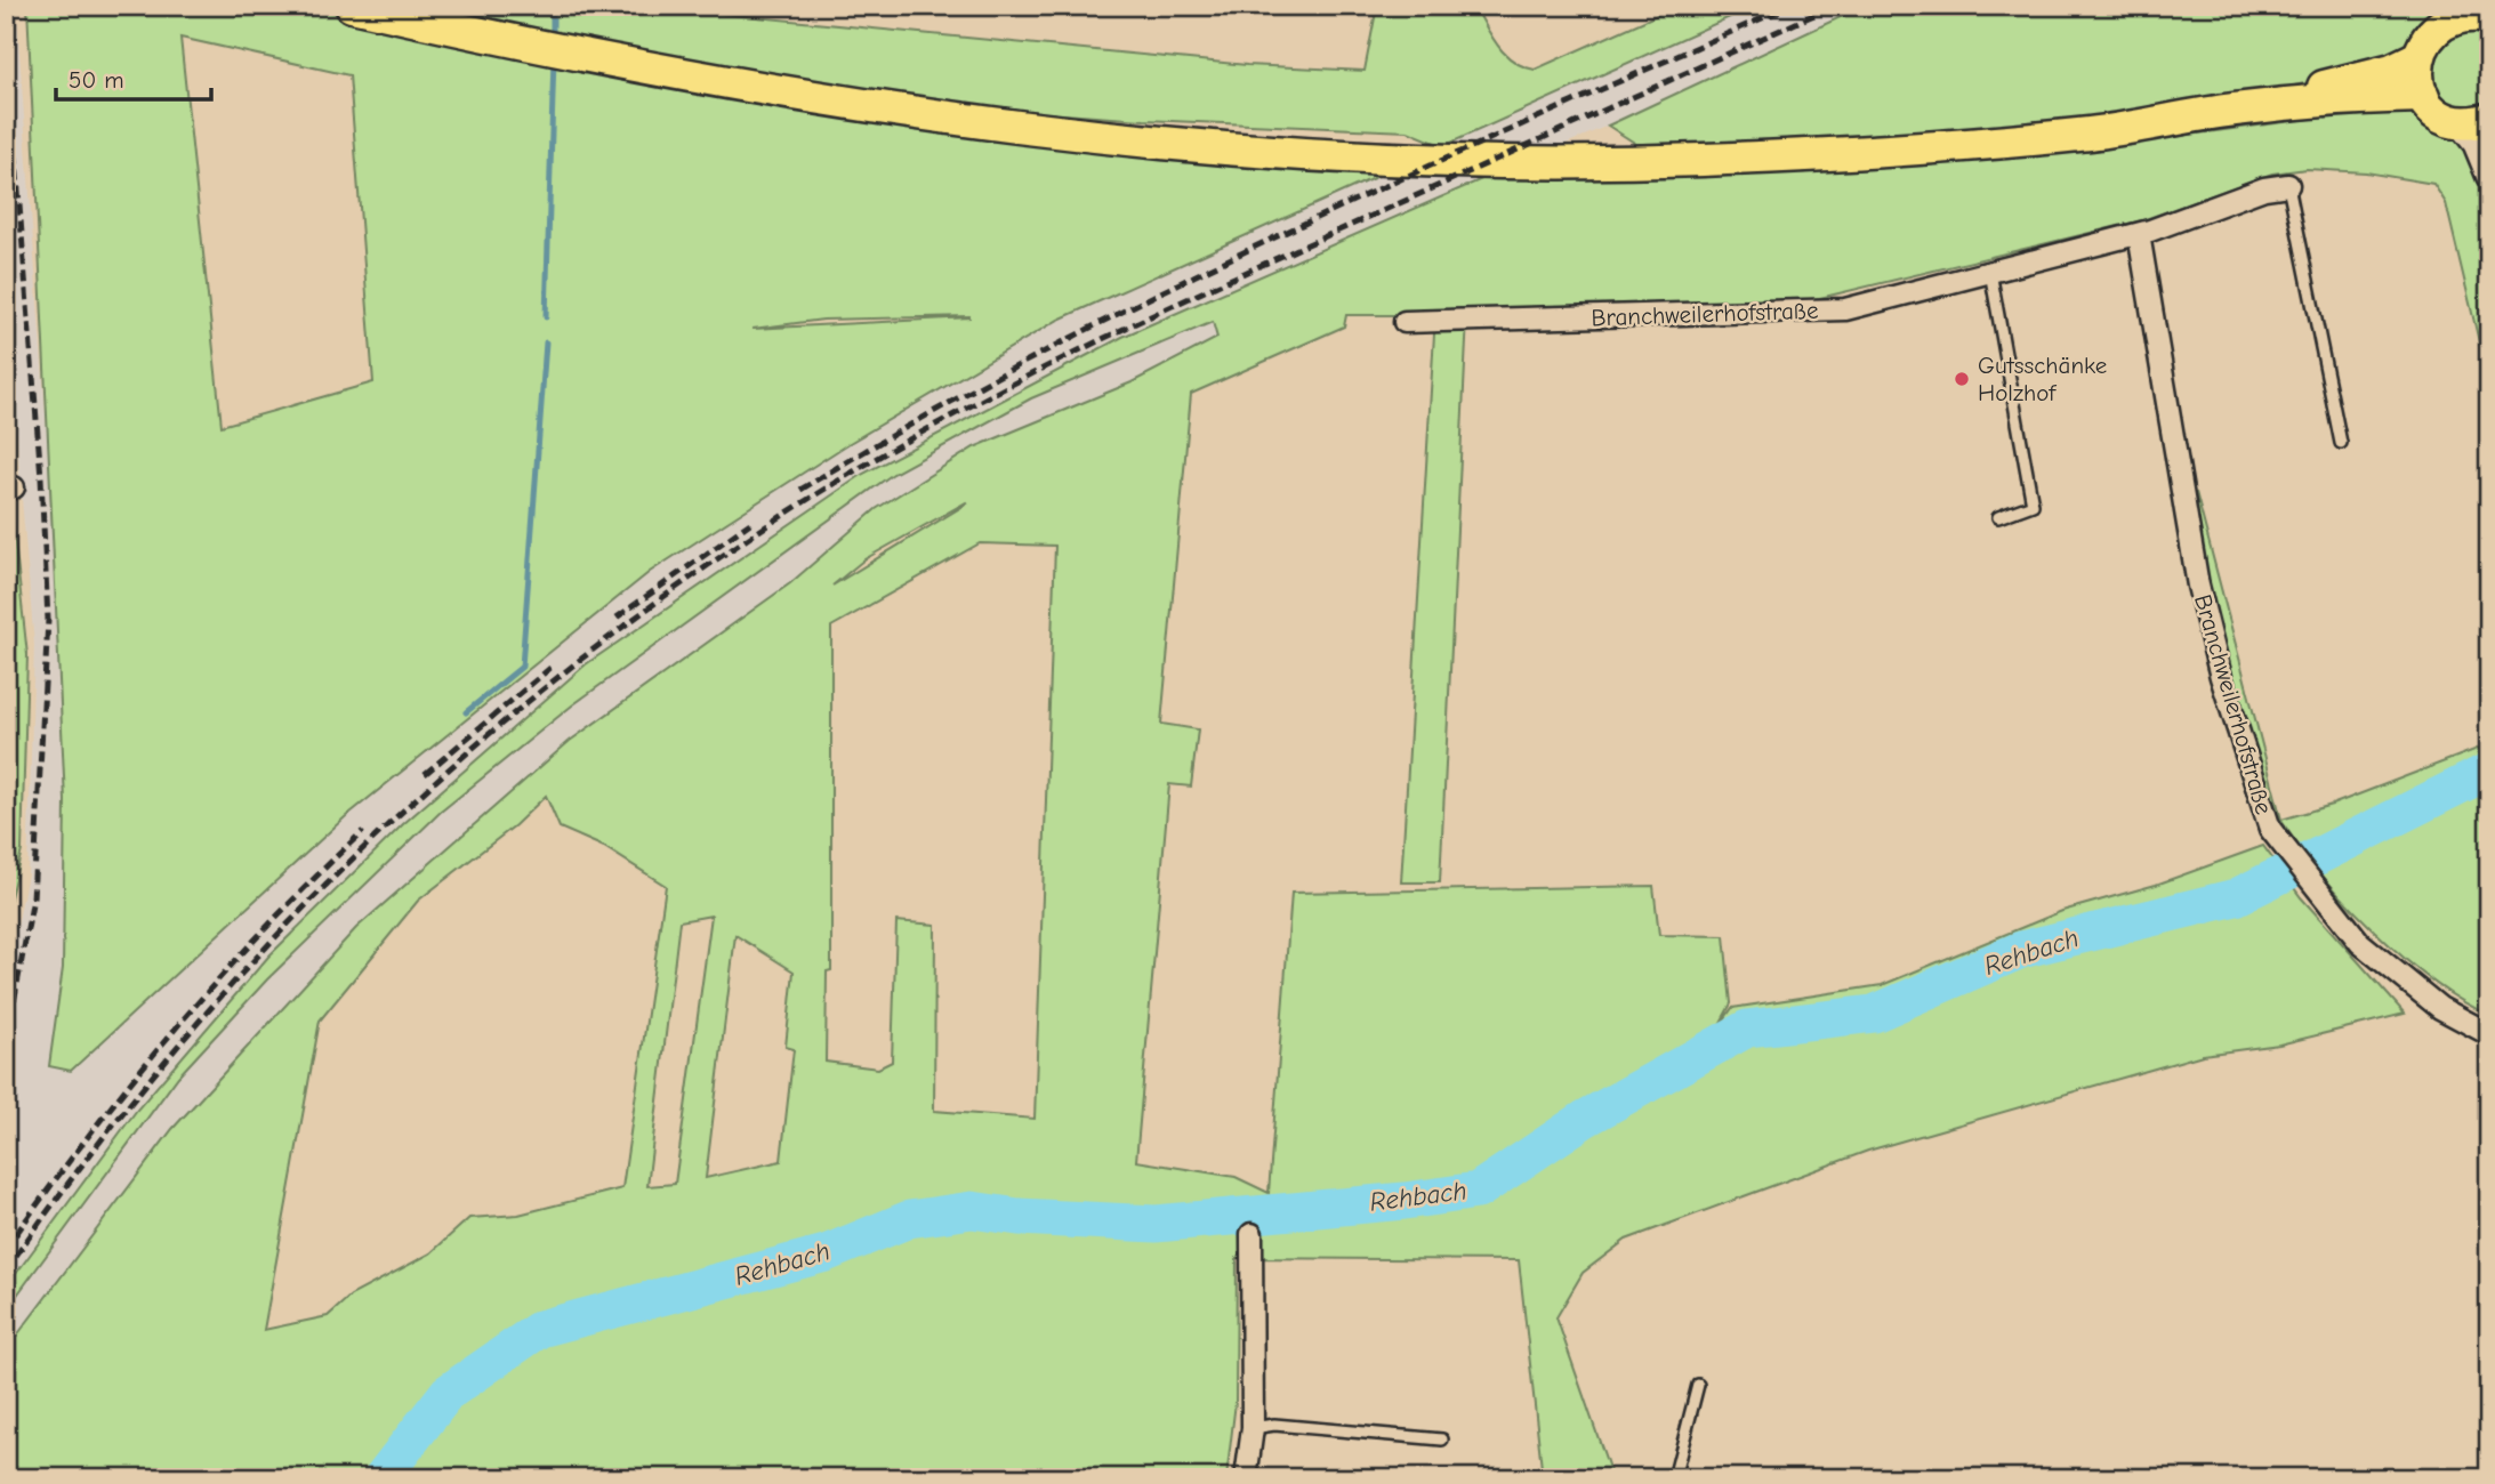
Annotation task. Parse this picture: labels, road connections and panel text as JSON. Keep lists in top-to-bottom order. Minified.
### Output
{"streets":{"street":["Branchweilerhofstraße"]},"water":["Rehbach"],"places":["Gutsschänke Holzhof"],"scale_bar":"50 m"}
